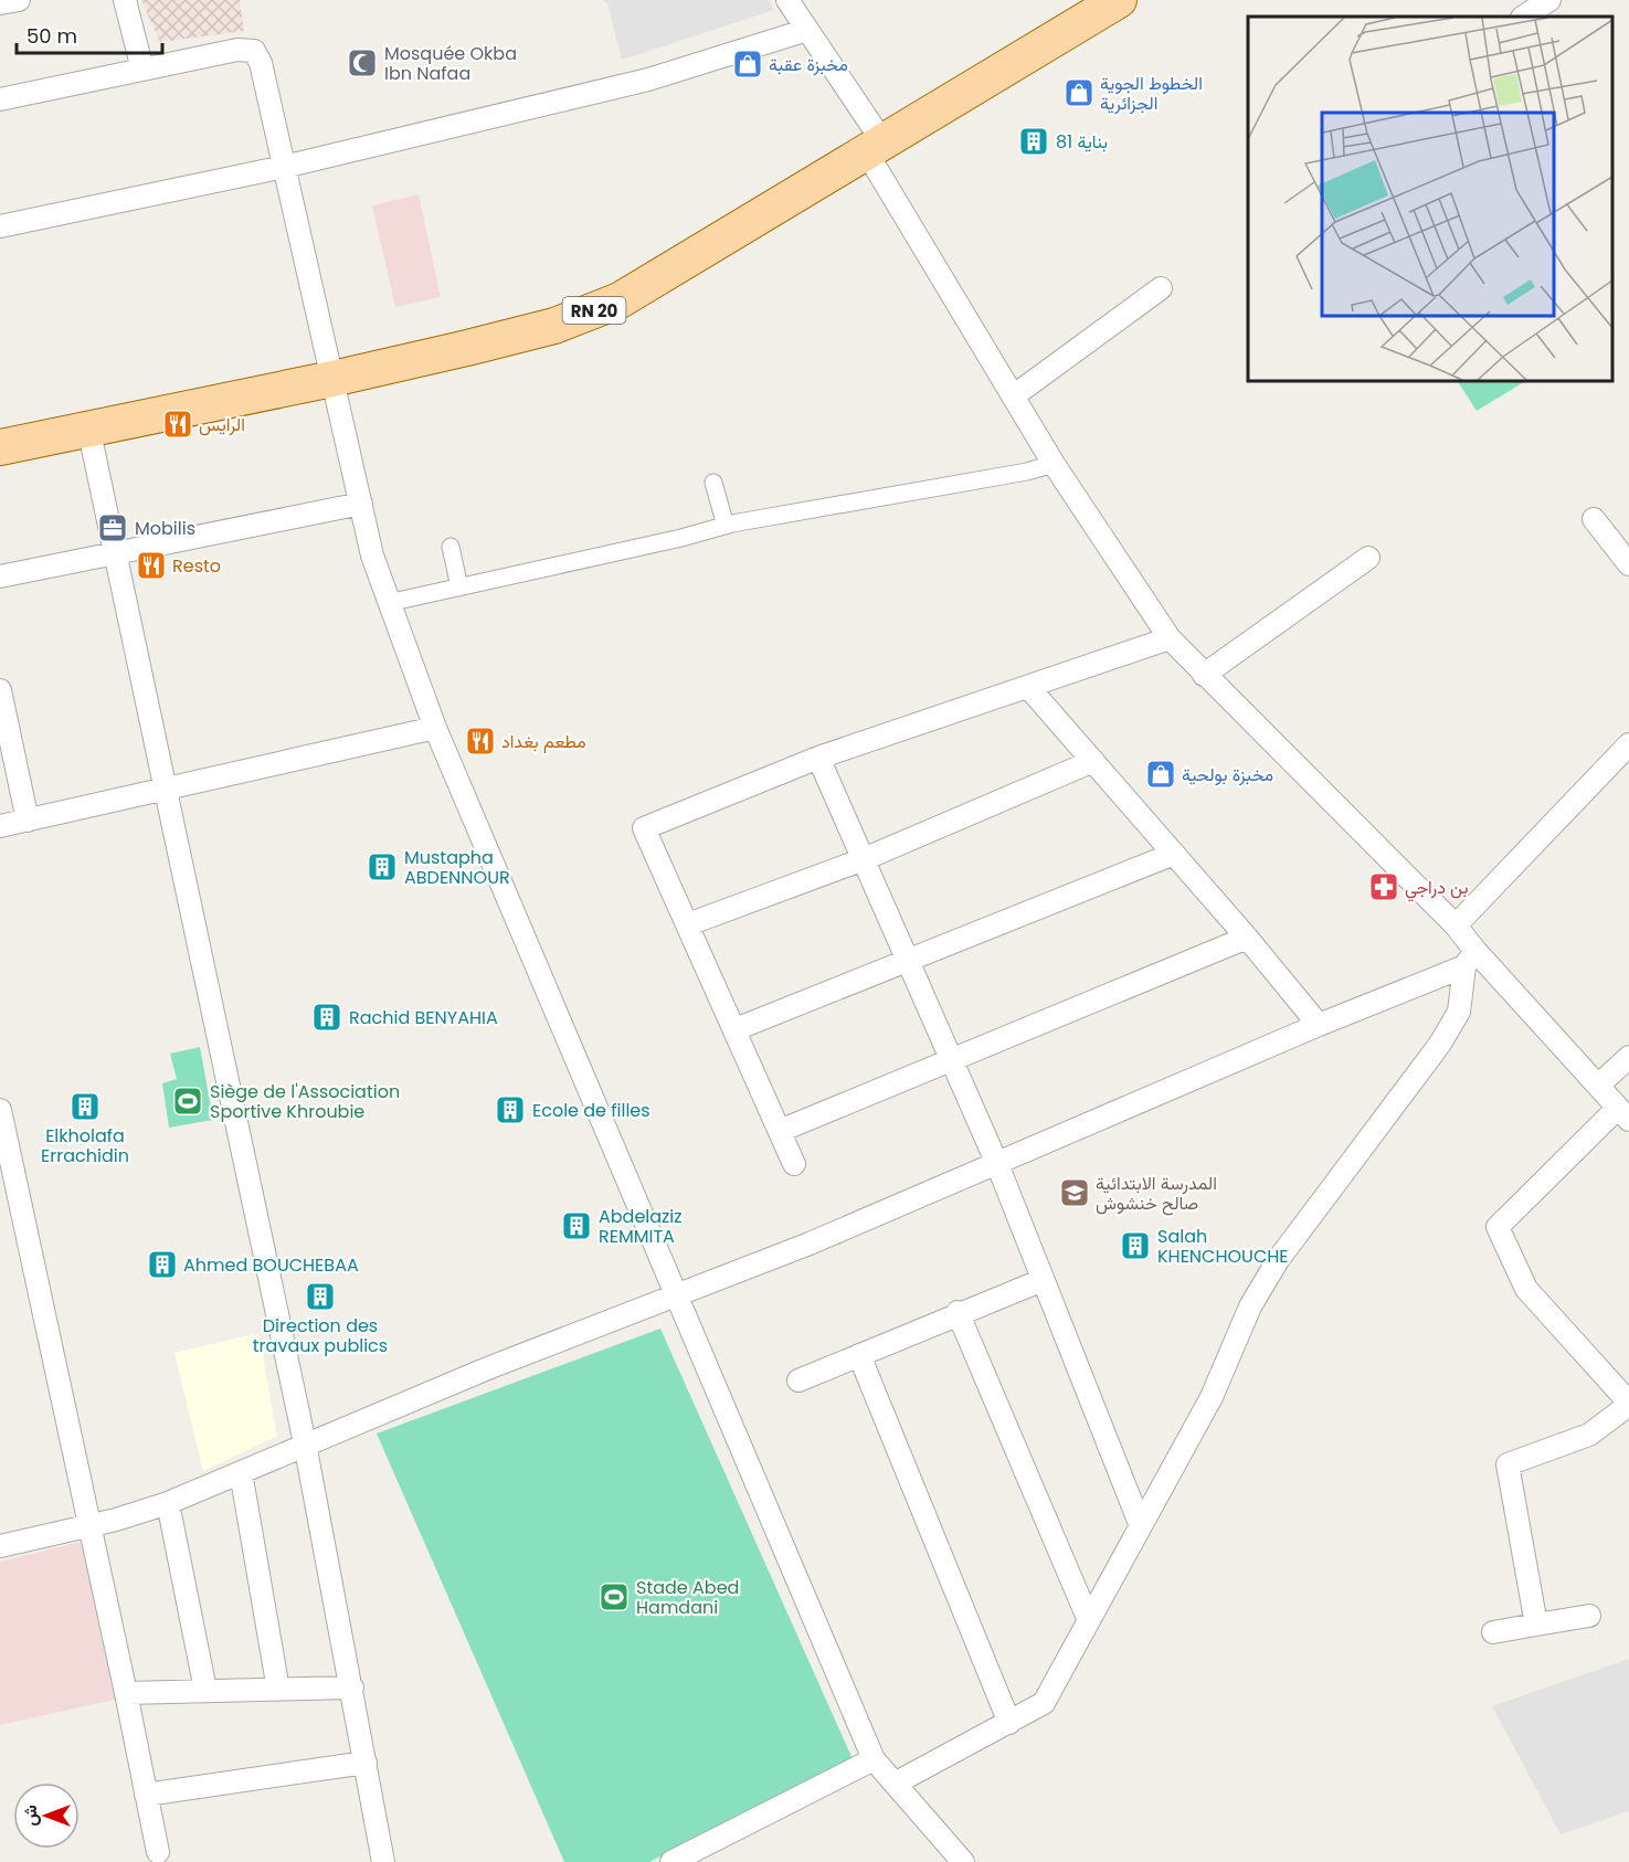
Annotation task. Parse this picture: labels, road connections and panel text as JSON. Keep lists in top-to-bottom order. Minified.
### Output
{"streets":{"main road":["RN 20"]},"places":{"mosque":["Mosquée Okba Ibn Nafaa"],"shop":["مخبزة عقبة","الخطوط الجوية الجزائرية","مخبزة بولحية"],"building":["بناية 81","Mustapha ABDENNOUR","Rachid BENYAHIA","Elkholafa Errachidin","Ecole de filles","Abdelaziz REMMITA","Salah KHENCHOUCHE","Ahmed BOUCHEBAA","Direction des travaux publics"],"restaurant":["الرايس","Resto","مطعم بغداد"],"office":["Mobilis"],"pharmacy":["بن دراجي"],"sports":["Siège de l'Association Sportive Khroubie","Stade Abed Hamdani"],"school or university":["المدرسة الابتدائية صالح خنشوش"]},"scale_bar":"50 m","north":"left"}
